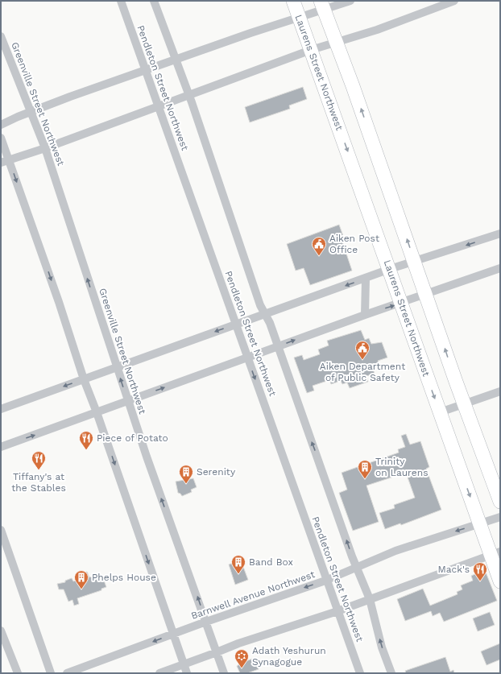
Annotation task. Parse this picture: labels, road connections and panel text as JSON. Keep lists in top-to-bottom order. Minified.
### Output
{"streets":{"main road":["Laurens Street Northwest"],"street":["Pendleton Street Northwest","Greenville Street Northwest","Barnwell Avenue Northwest"]},"crossings":[["Laurens Street Northwest","Barnwell Avenue Northwest"],["Pendleton Street Northwest","Barnwell Avenue Northwest"],["Greenville Street Northwest","Barnwell Avenue Northwest"]],"places":{"public building":["Aiken Post Office","Aiken Department of Public Safety"],"restaurant":["Piece of Potato","Tiffany's at the Stables","Mack's"],"building":["Trinity on Laurens","Serenity","Band Box","Phelps House"],"synagogue":["Adath Yeshurun Synagogue"]}}
